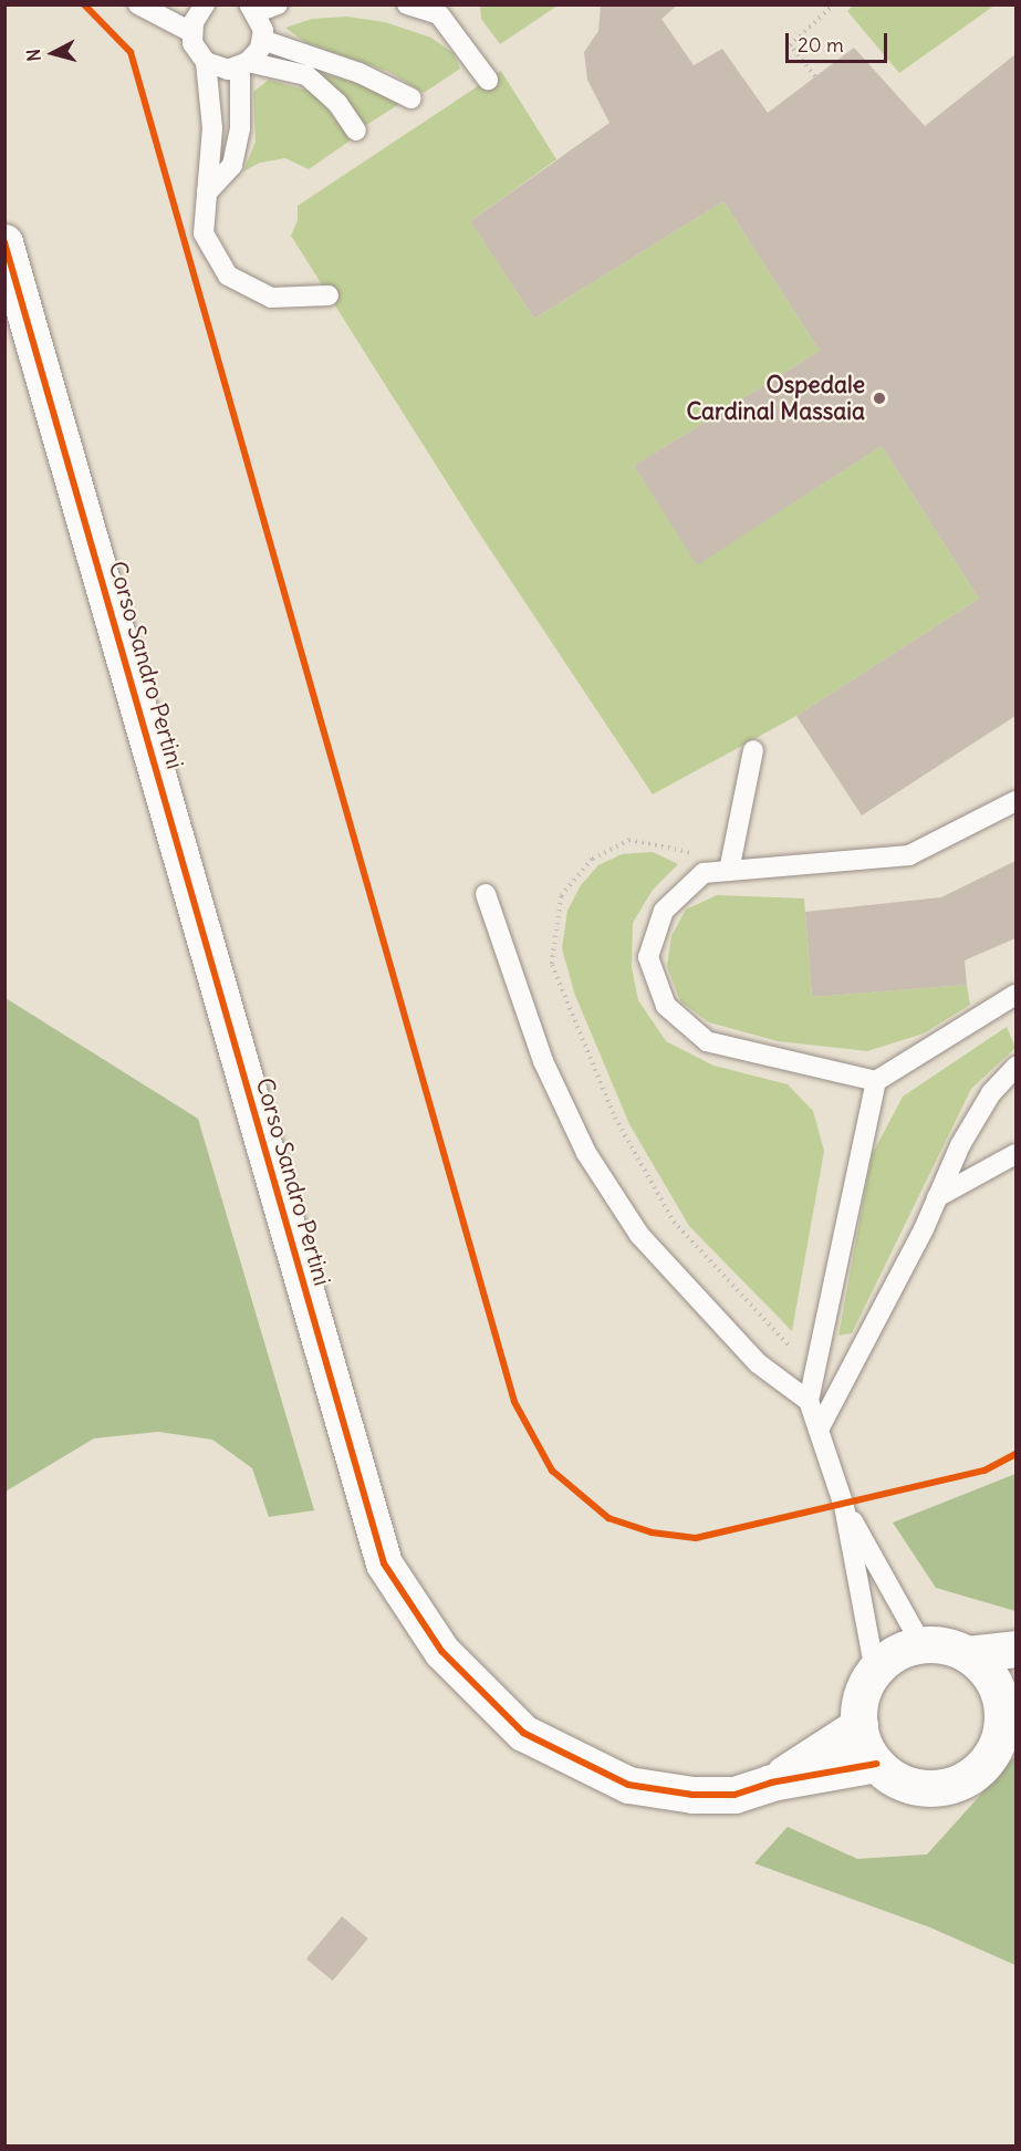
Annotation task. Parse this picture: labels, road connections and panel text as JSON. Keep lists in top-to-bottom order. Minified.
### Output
{"streets":{"street":["Corso Sandro Pertini"]},"places":["Ospedale Cardinal Massaia"],"scale_bar":"20 m","north":"left"}
